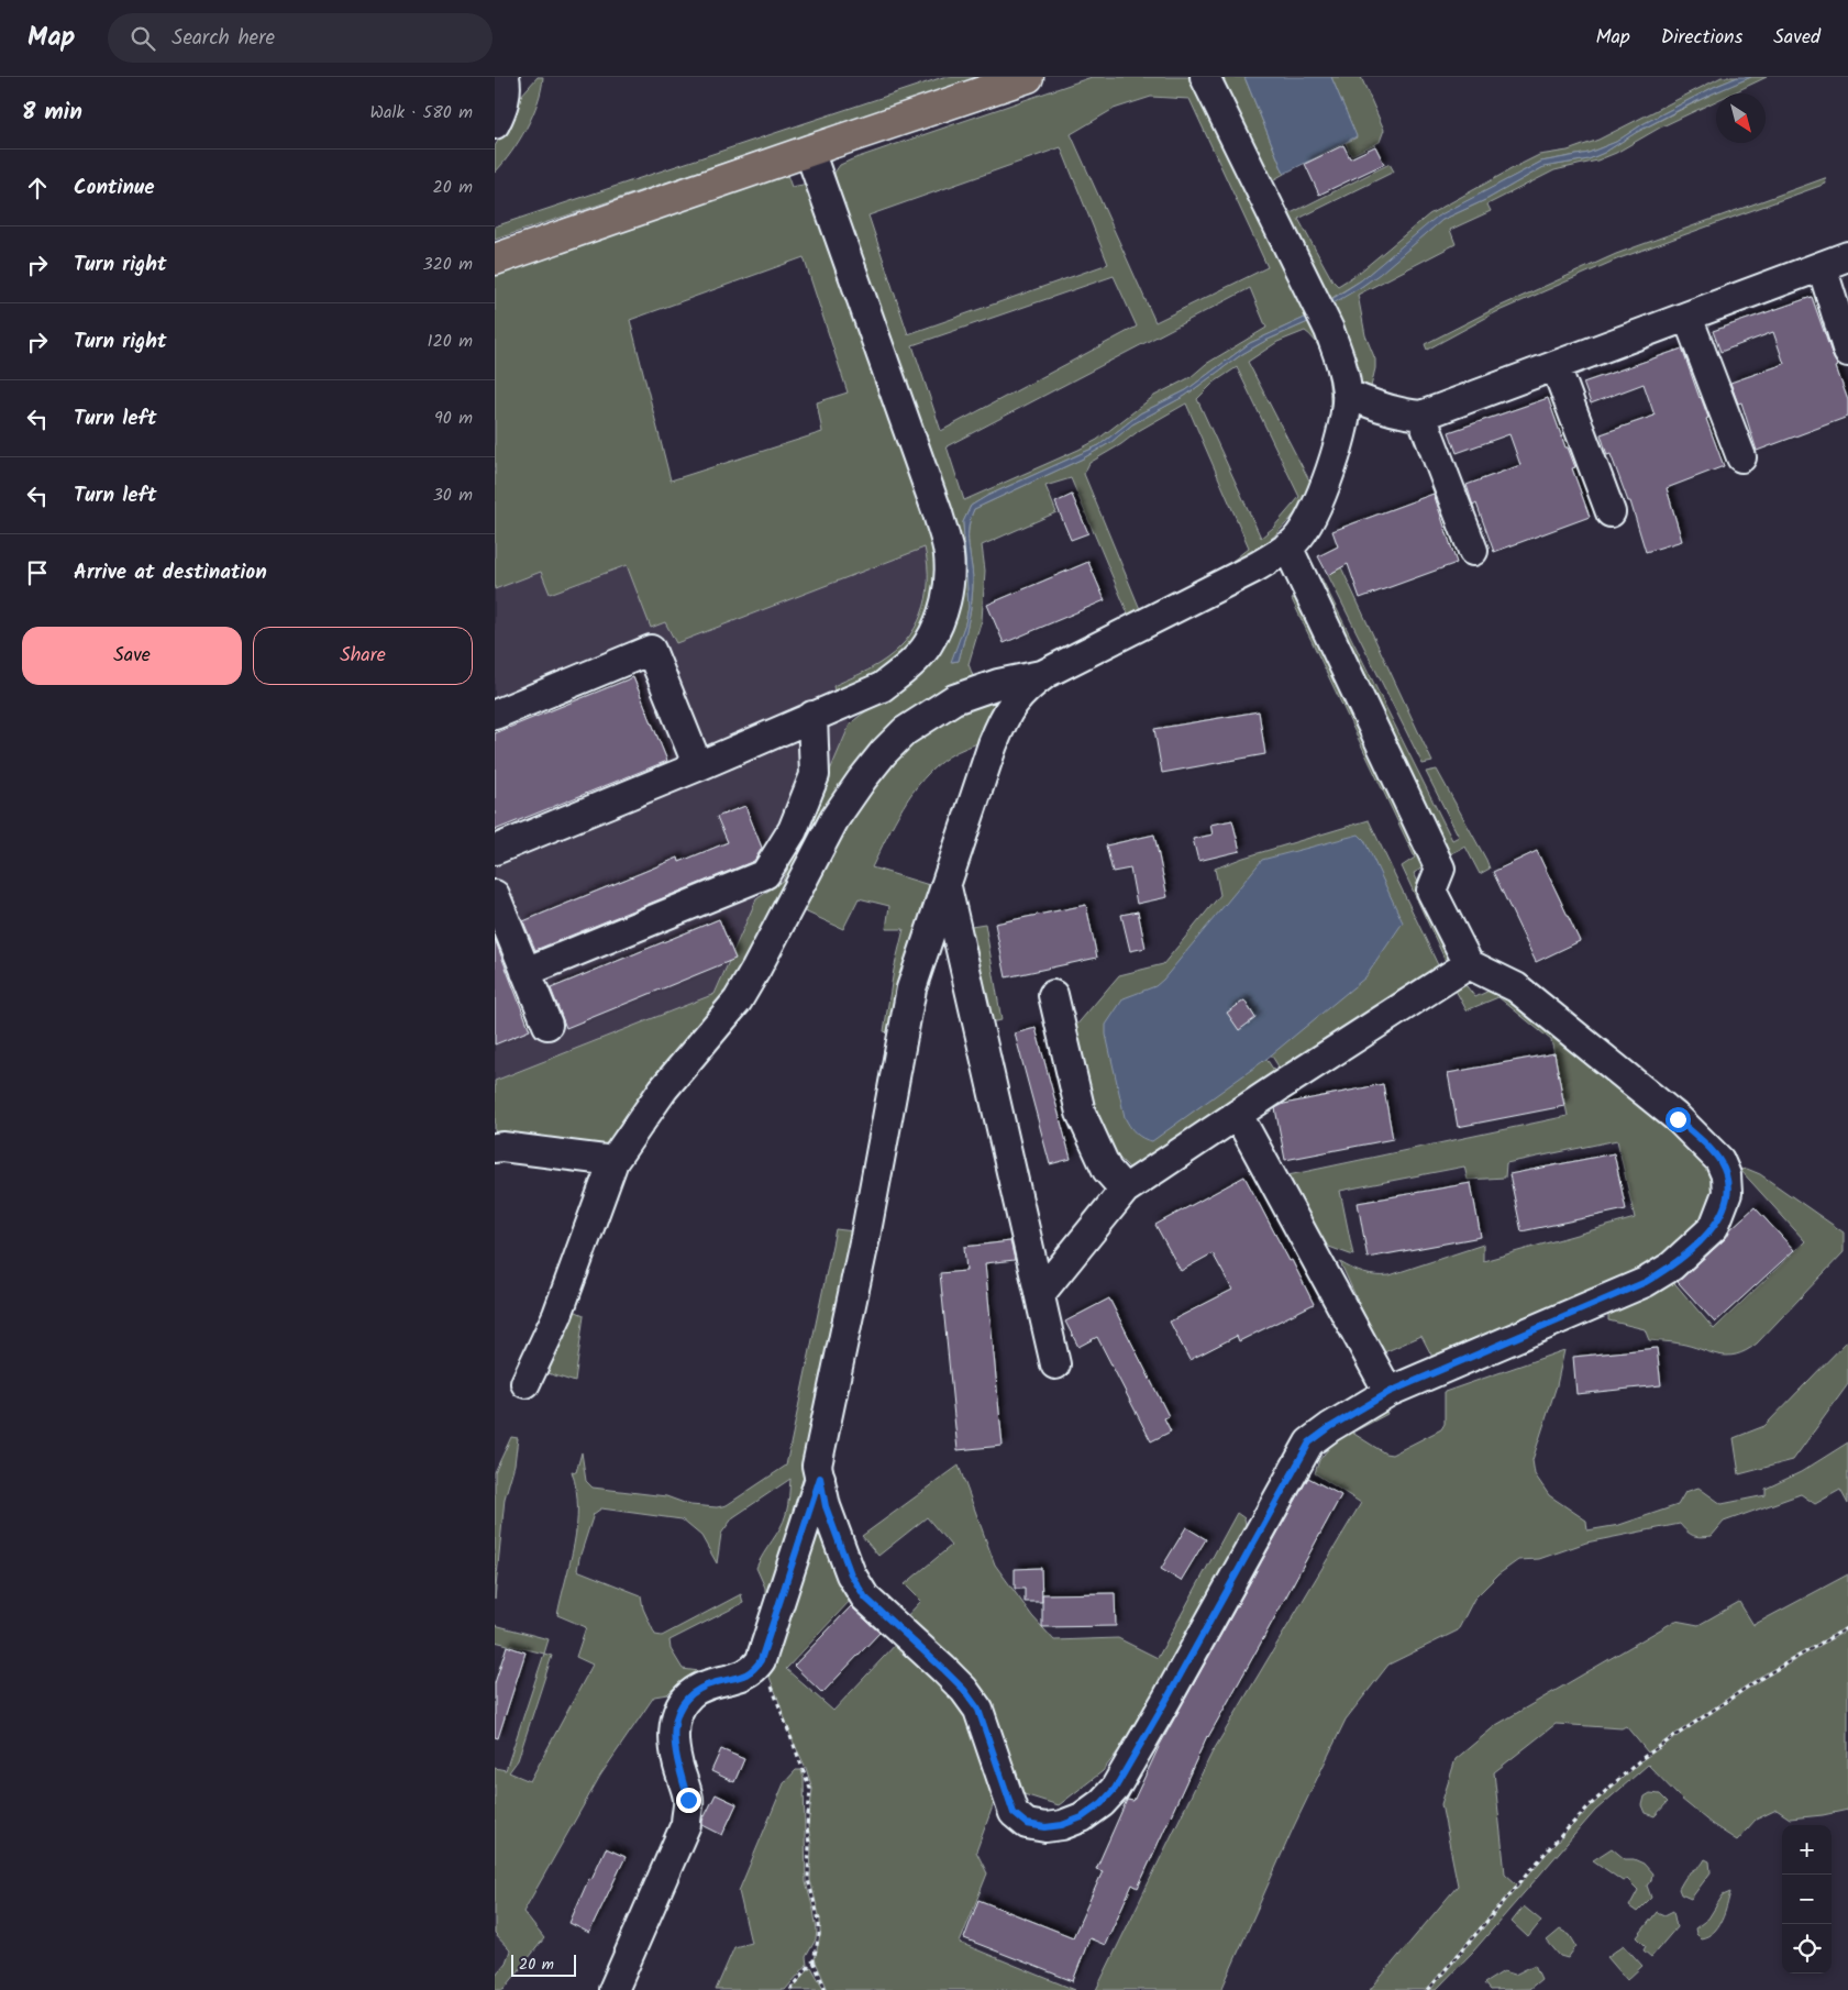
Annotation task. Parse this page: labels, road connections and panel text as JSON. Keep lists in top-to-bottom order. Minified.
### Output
{"scale_bar":"20 m","north":"bottom right","page":{"header":"Map","search":"Search here","nav":["Map","Directions","Saved"],"heading":["8 min","Walk · 580 m"],"list":[["Continue","20 m"],["Turn right","320 m"],["Turn right","120 m"],["Turn left","90 m"],["Turn left","30 m"],"Arrive at destination"],"buttons":["Save","Share"],"map_buttons":["+","−"],"scale":"20 m"}}
